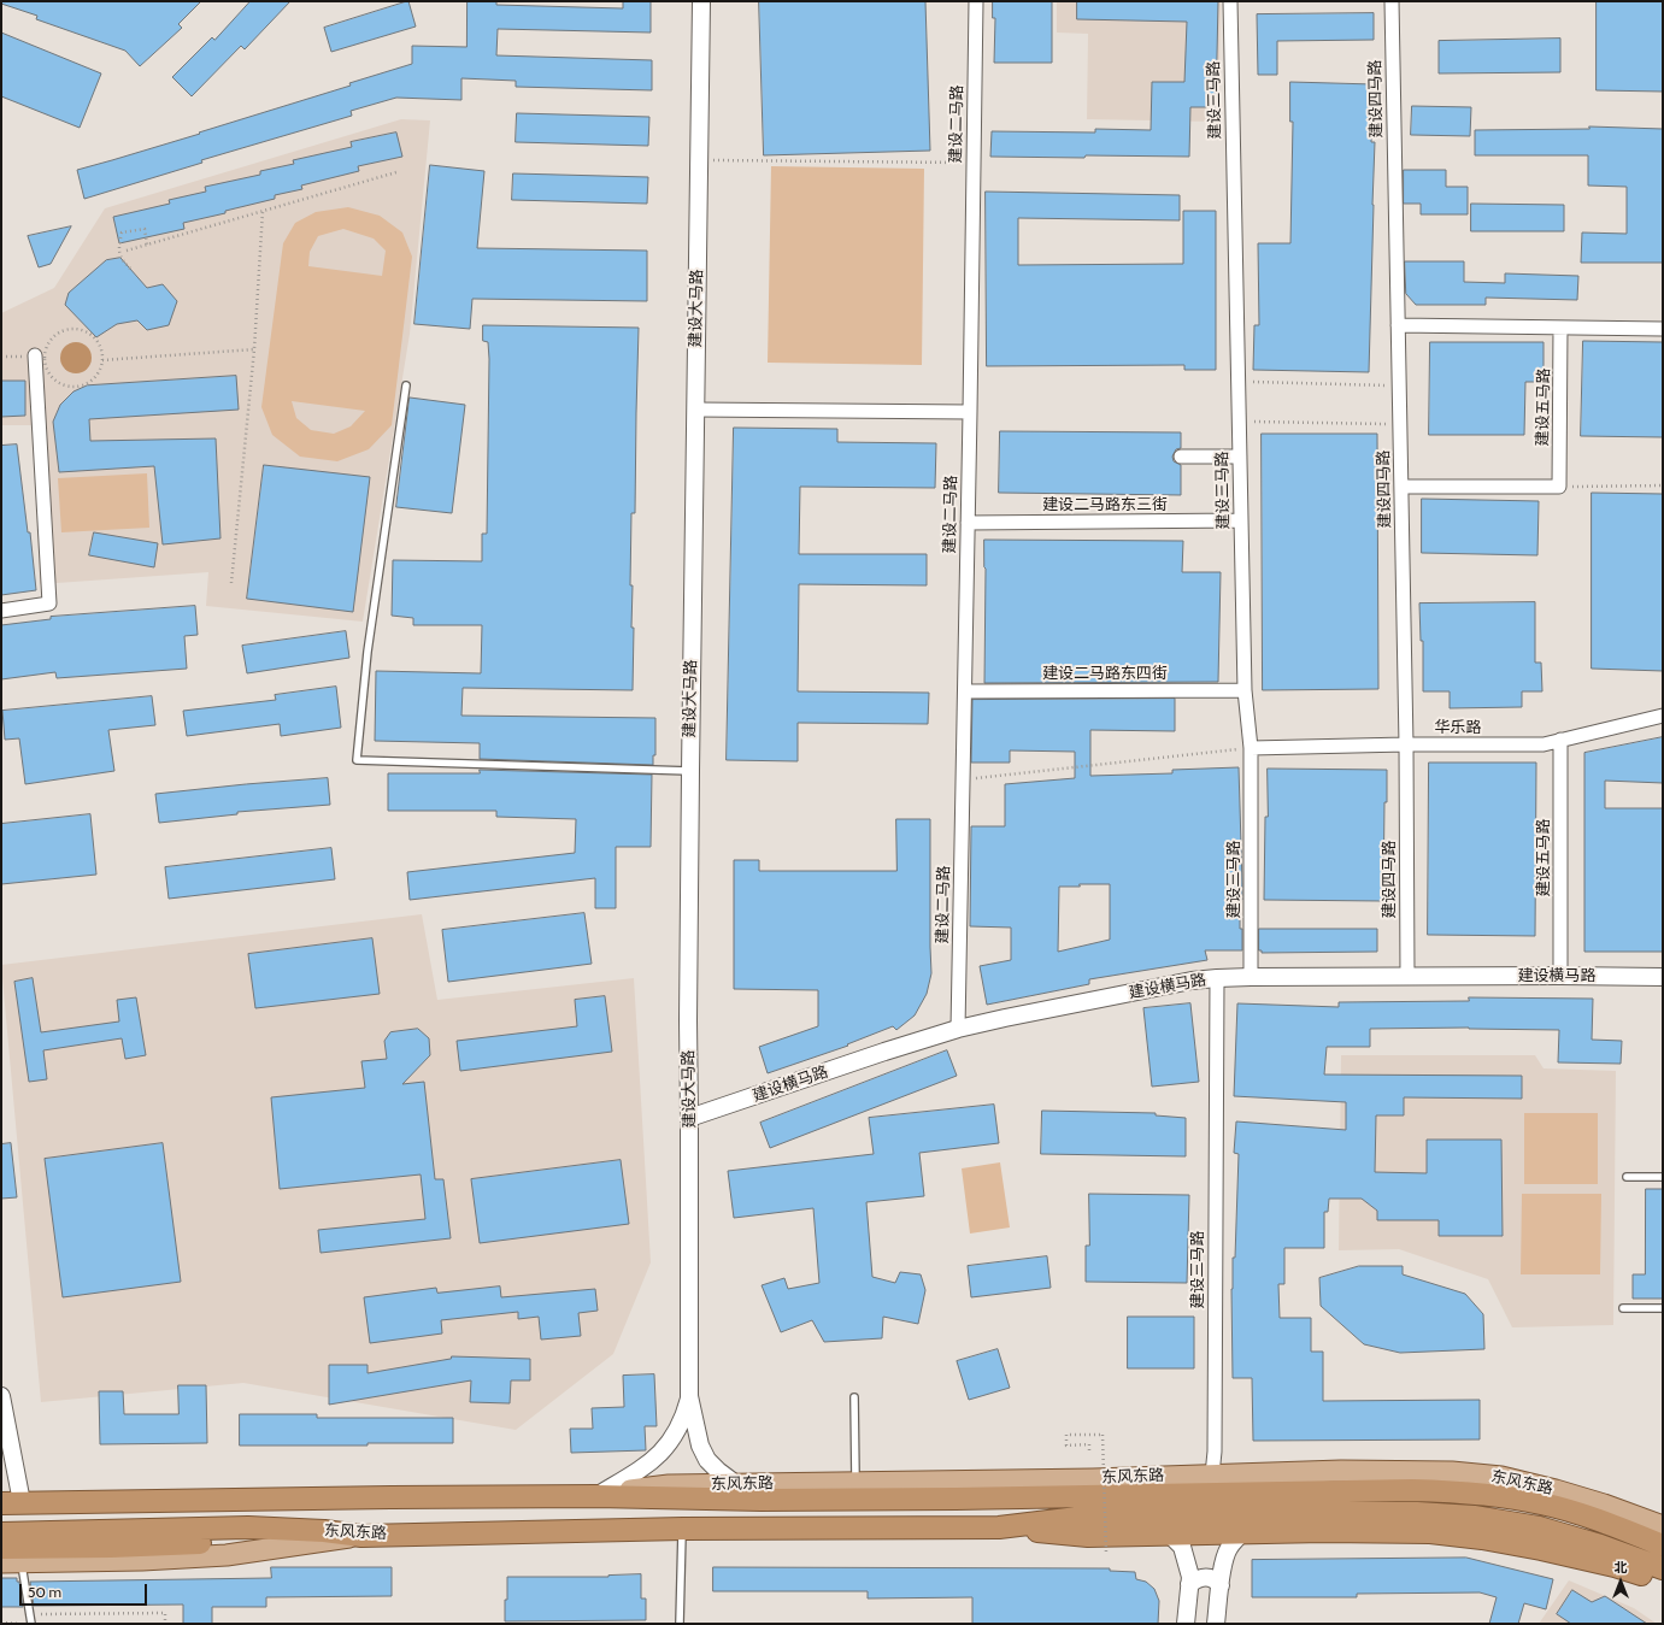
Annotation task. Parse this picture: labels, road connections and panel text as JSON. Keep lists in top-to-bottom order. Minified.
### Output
{"streets":{"highway":["东风东路"],"street":["建设四马路","建设三马路","建设二马路","建设大马路","建设五马路","建设二马路东三街","建设二马路东四街","华乐路","建设横马路"]},"crossings":[["建设四马路","华乐路"],["建设四马路","建设横马路"],["建设三马路","建设二马路东三街"],["建设三马路","建设二马路东四街"],["建设三马路","华乐路"],["建设三马路","建设横马路"],["建设三马路","东风东路"],["建设二马路","建设二马路东三街"],["建设二马路","建设二马路东四街"],["建设二马路","建设横马路"],["建设大马路","建设横马路"],["建设五马路","华乐路"],["建设五马路","建设横马路"]],"scale_bar":"50 m","north":"top"}
